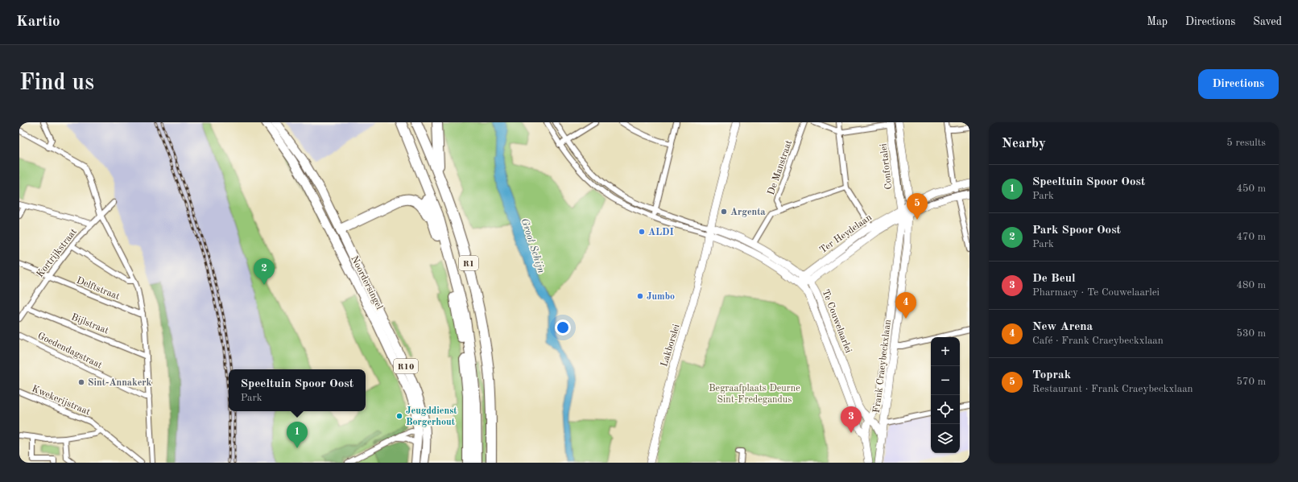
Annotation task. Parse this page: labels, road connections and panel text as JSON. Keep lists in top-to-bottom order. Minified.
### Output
{"streets":{"highway":["R1"],"main road":["Noordersingel","R10"],"street":["Confortalei","De Manstraat","Ter Heydelaan","Kortrijkstraat","Delftstraat","Te Couwelaarlei","Bijlstraat","Lakborslei","Goedendagstraat","Frank Craeybeckxlaan","Kwekerijstraat"]},"crossings":[["Confortalei","Ter Heydelaan"],["De Manstraat","Te Couwelaarlei"],["Ter Heydelaan","Te Couwelaarlei"],["Ter Heydelaan","Frank Craeybeckxlaan"],["Kortrijkstraat","Delftstraat"],["Kortrijkstraat","Bijlstraat"],["Te Couwelaarlei","Lakborslei"],["Te Couwelaarlei","Frank Craeybeckxlaan"]],"water":["Groot Schijn"],"parks":["Begraafplaats Deurne Sint-Fredegandus"],"places":["Argenta","ALDI","Jumbo","Sint-Annakerk","Jeugddienst Borgerhout"],"page":{"header":"Kartio","nav":["Map","Directions","Saved"],"buttons":"Directions","title":"Find us","heading":["Nearby","5 results"],"list":[{"mark":"1","name":"Speeltuin Spoor Oost","note":"Park","value":"450 m"},{"mark":"2","name":"Park Spoor Oost","note":"Park","value":"470 m"},{"mark":"3","name":"De Beul","note":"Pharmacy · Te Couwelaarlei","value":"480 m"},{"mark":"4","name":"New Arena","note":"Café · Frank Craeybeckxlaan","value":"530 m"},{"mark":"5","name":"Toprak","note":"Restaurant · Frank Craeybeckxlaan","value":"570 m"}],"pins":["5","2","4","3","1"],"map_buttons":["+","−"],"popup":["Speeltuin Spoor Oost","Park"]}}
